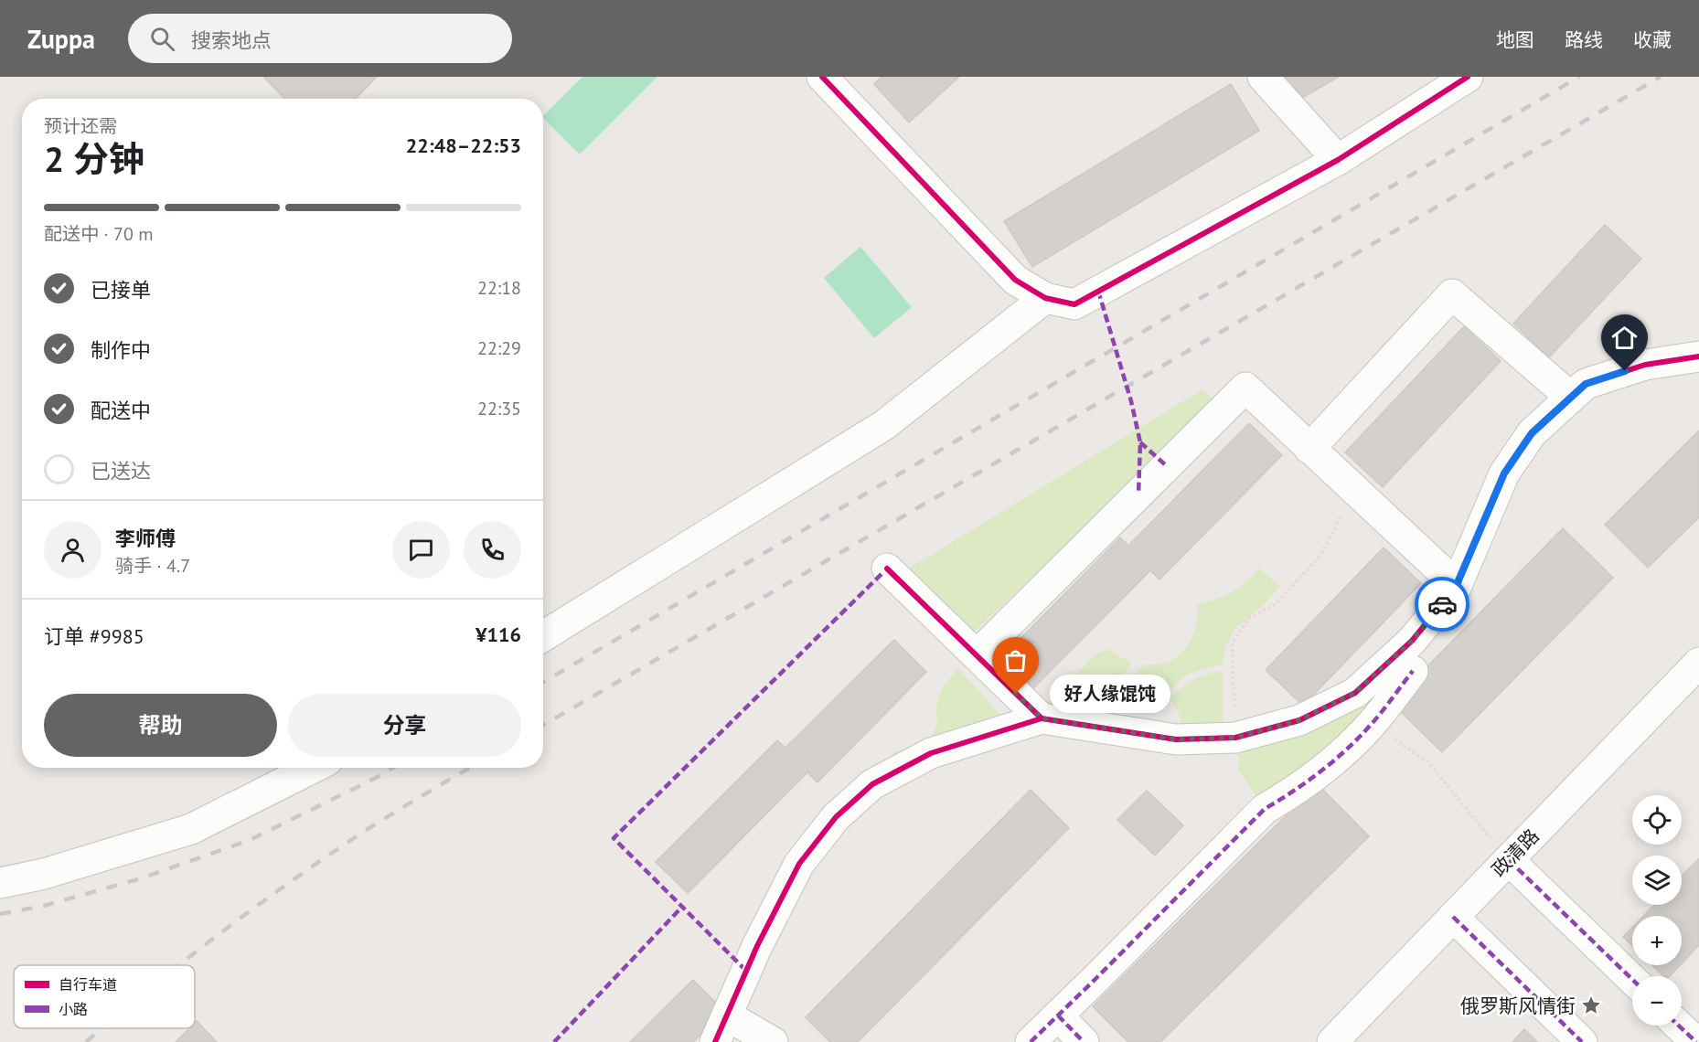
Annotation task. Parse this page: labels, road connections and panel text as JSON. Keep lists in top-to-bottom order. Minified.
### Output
{"streets":{"street":["政清路"]},"places":{"other":["好人缘馄饨"],"place":["俄罗斯风情街"]},"legend":["自行车道","小路"],"page":{"header":"Zuppa","search":"搜索地点","nav":["地图","路线","收藏"],"heading":["2 分钟","预计还需","22:48–22:53"],"panel":["李师傅","骑手 · 4.7","订单 #9985","¥116"],"bar":"配送中 · 70 m","list":[["已接单","22:18"],["制作中","22:29"],["配送中","22:35"],"已送达"],"bubble":"好人缘馄饨","buttons":["帮助","分享"],"map_buttons":["+","−"]}}
